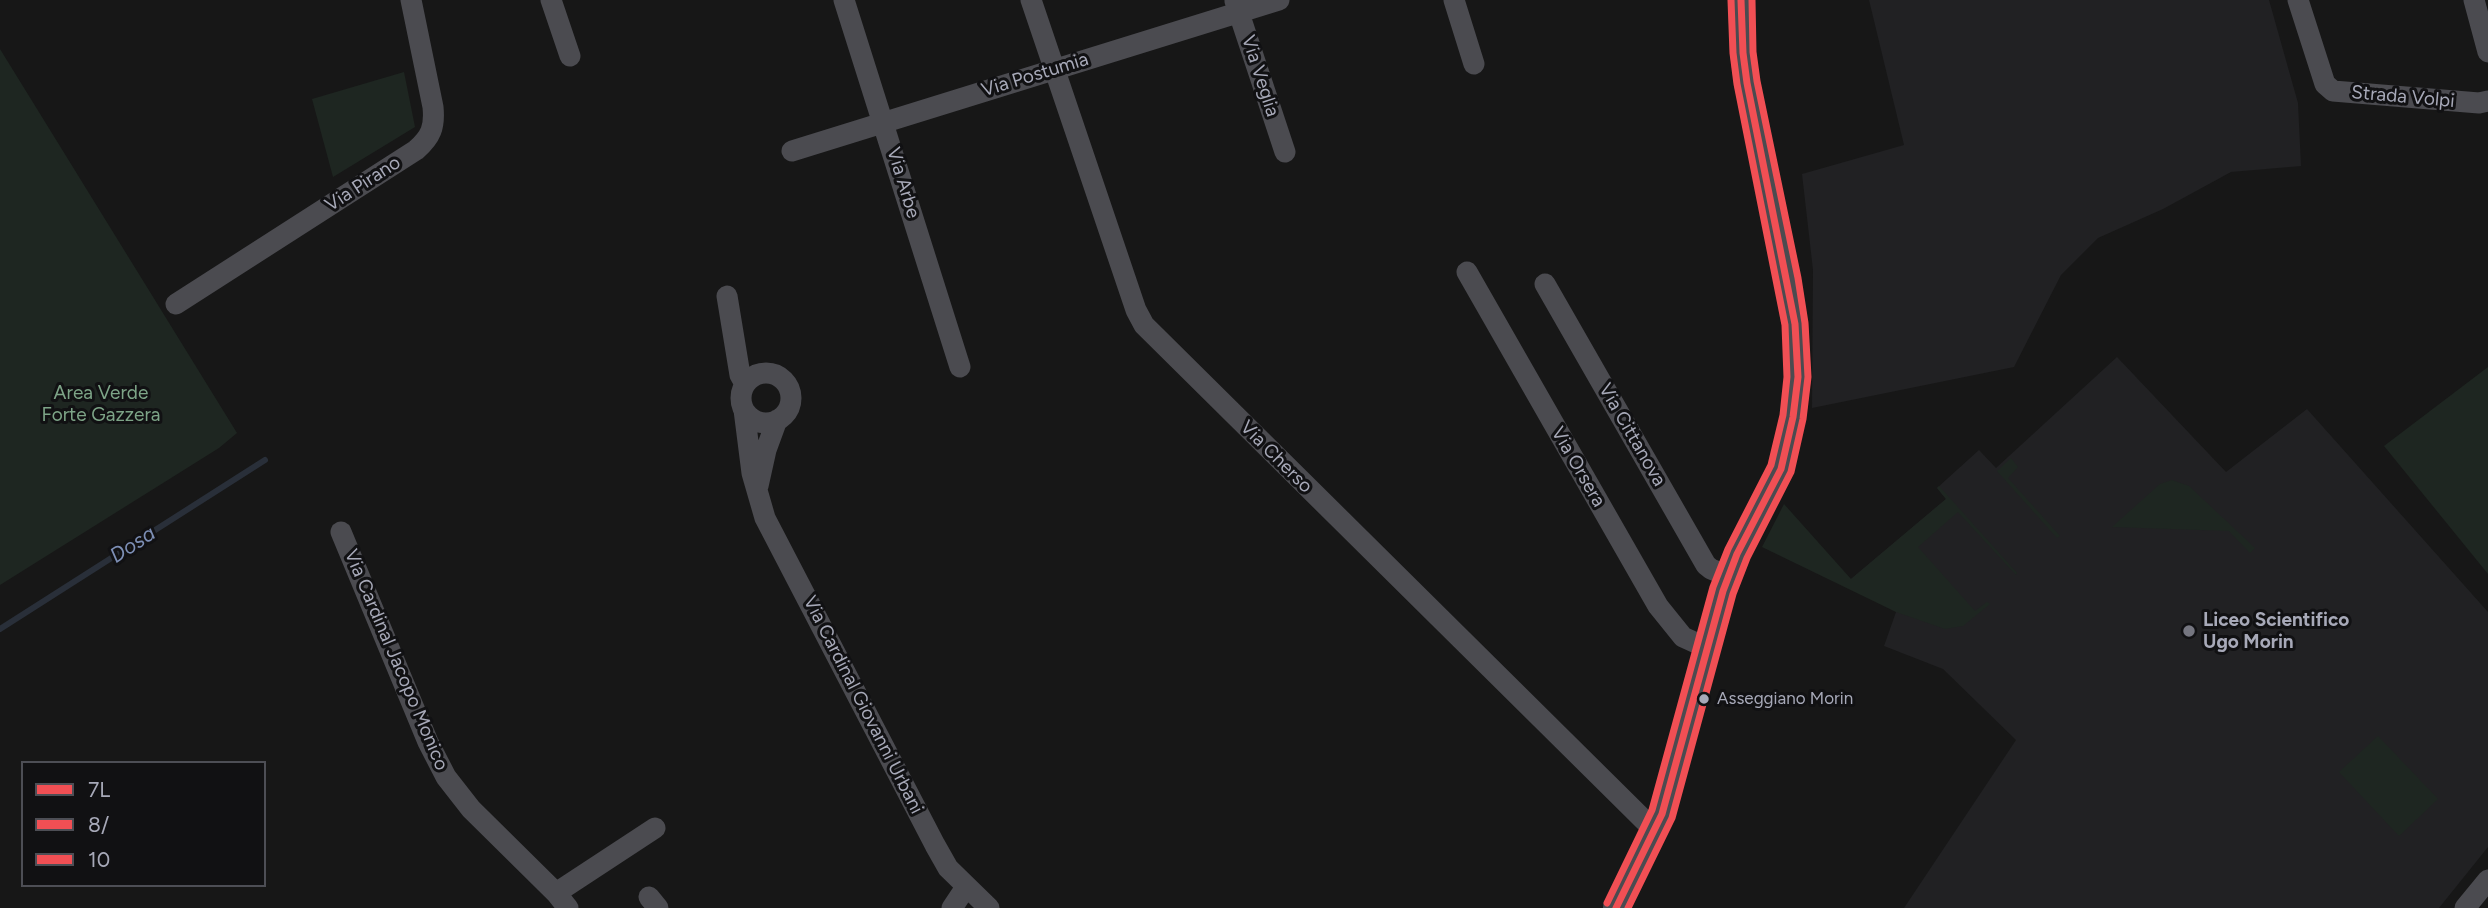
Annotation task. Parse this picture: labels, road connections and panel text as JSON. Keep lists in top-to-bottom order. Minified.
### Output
{"streets":{"street":["Via Postumia","Via Veglia","Strada Volpi","Via Arbe","Via Pirano","Via Cittanova","Via Cherso","Via Orsera","Via Cardinal Jacopo Monico","Via Cardinal Giovanni Urbani"]},"crossings":[["Via Postumia","Via Veglia"],["Via Postumia","Via Arbe"],["Via Postumia","Via Cherso"]],"water":["Dosa"],"parks":["Area Verde Forte Gazzera"],"places":["Liceo Scientifico Ugo Morin","Asseggiano Morin"],"lines":["transit line 7L","transit line 8/","transit line 10"],"legend":["7L","8/","10"]}
